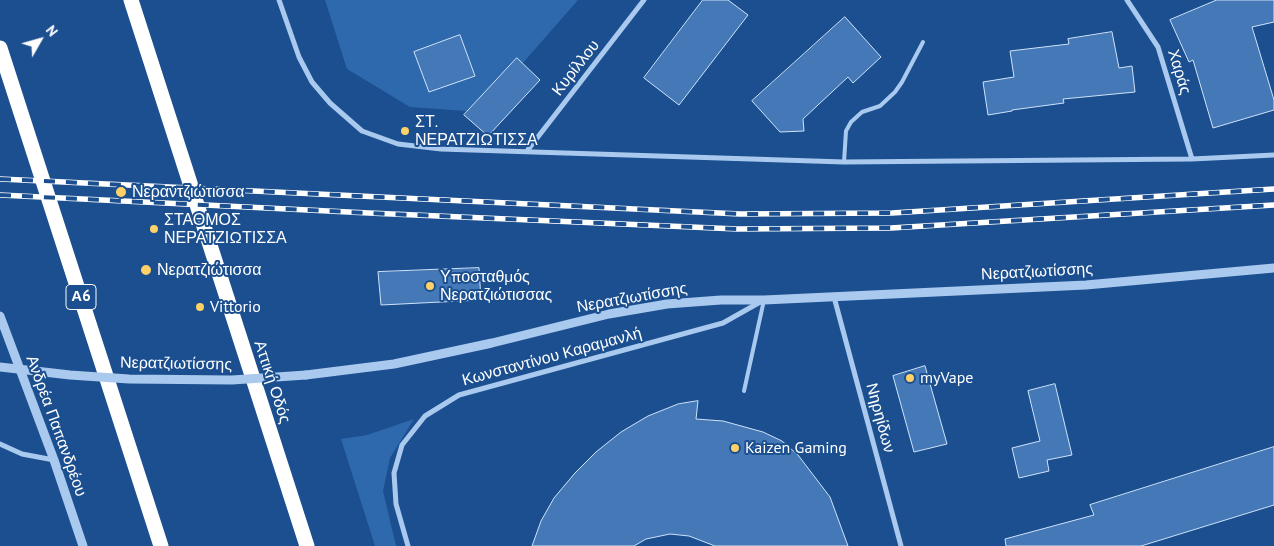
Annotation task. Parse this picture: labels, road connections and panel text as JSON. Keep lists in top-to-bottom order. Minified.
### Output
{"streets":{"highway":["Α6","Αττική Οδός"],"street":["Κυρίλλου","Χαράς","Νερατζιωτίσσης","Κωνσταντίνου Καραμανλή","Νηρηίδων","Ανδρέα Παπανδρέου"]},"crossings":[["Νερατζιωτίσσης","Κωνσταντίνου Καραμανλή"],["Νερατζιωτίσσης","Νηρηίδων"]],"places":["ΣΤ. ΝΕΡΑΤΖΙΩΤΙΣΣΑ","Νεραντζιώτισσα","ΣΤΑΘΜΟΣ ΝΕΡΑΤΖΙΩΤΙΣΣΑ","Νερατζιώτισσα","Υποσταθμός Νερατζιώτισσας","Vittorio","myVape","Kaizen Gaming"],"north":"top right"}
